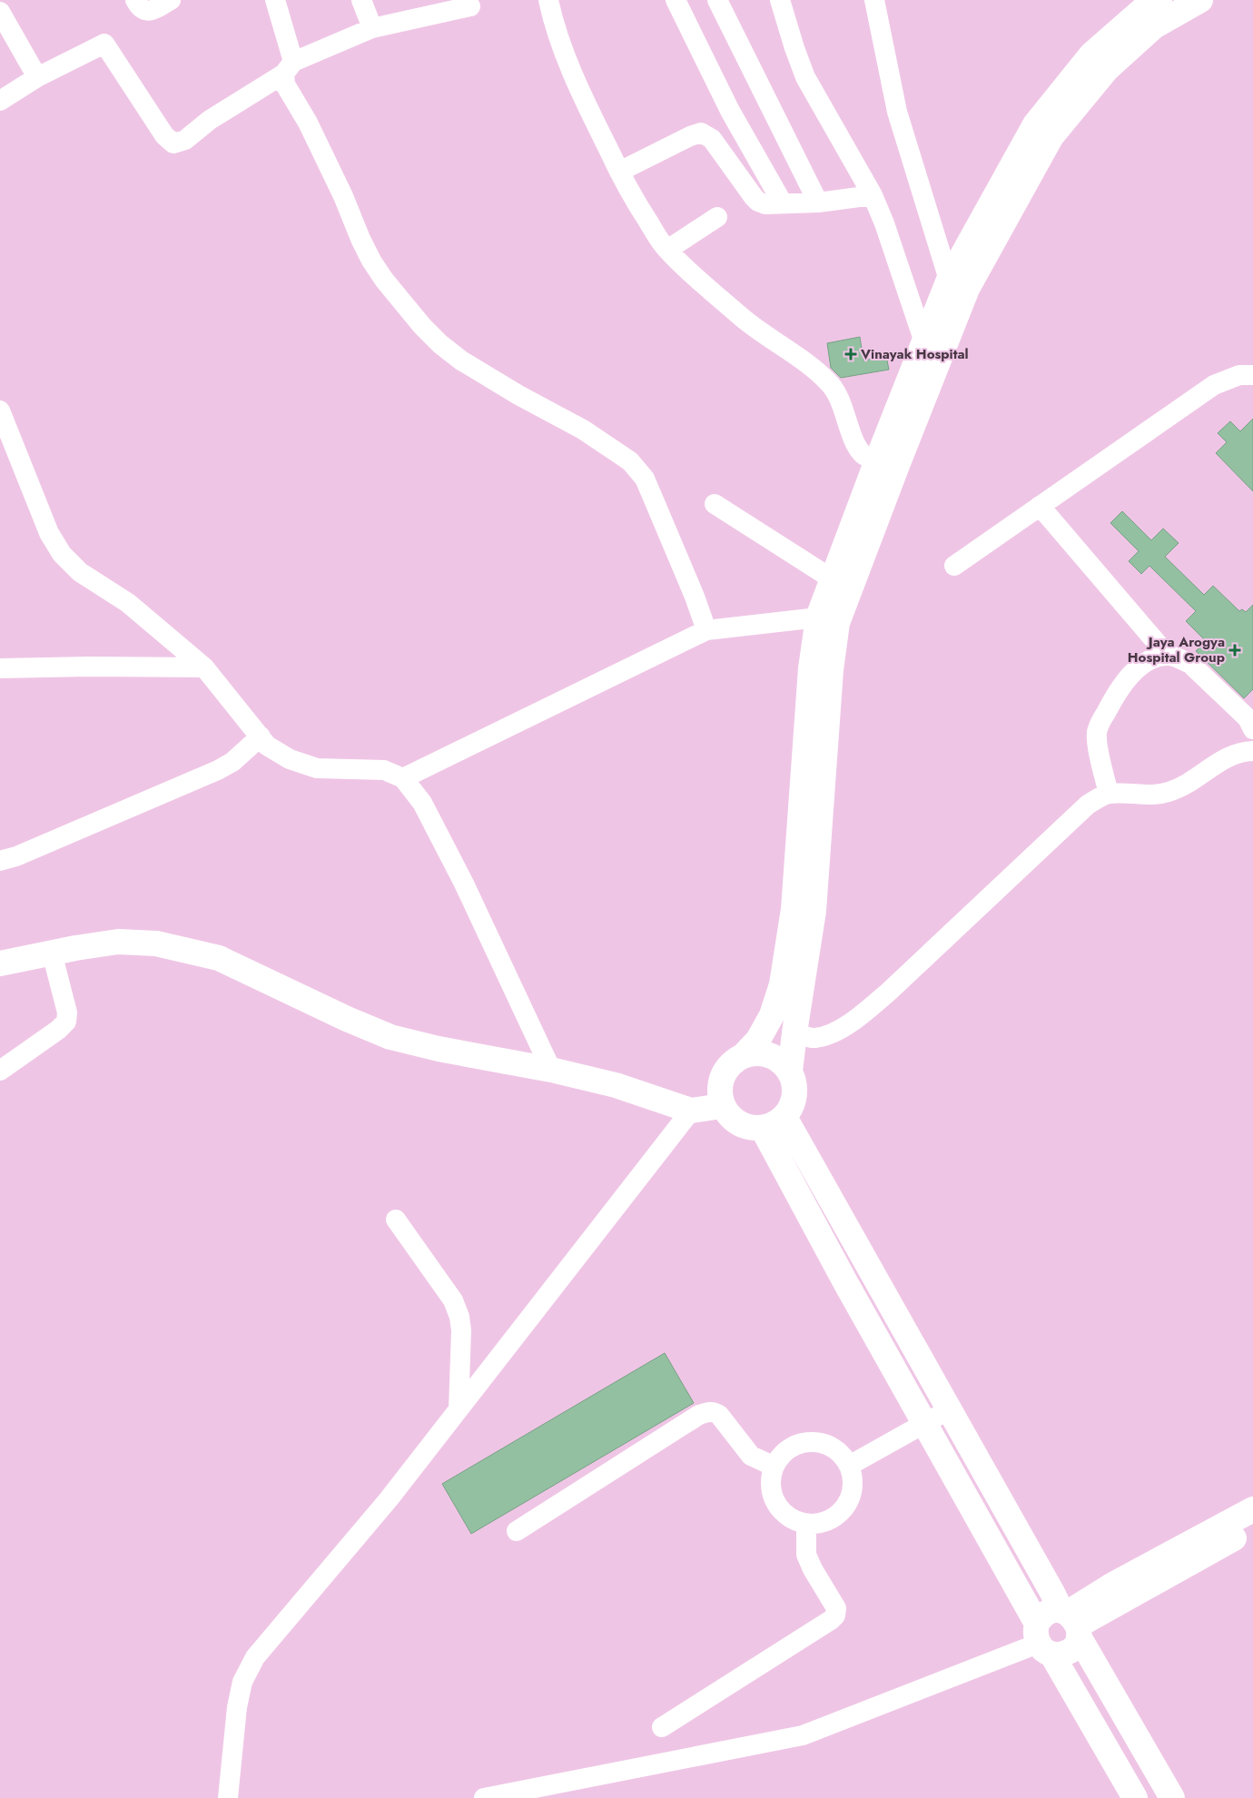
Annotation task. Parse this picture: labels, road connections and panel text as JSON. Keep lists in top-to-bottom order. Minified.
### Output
{"places":{"health":["Vinayak Hospital","Jaya Arogya Hospital Group"]}}
